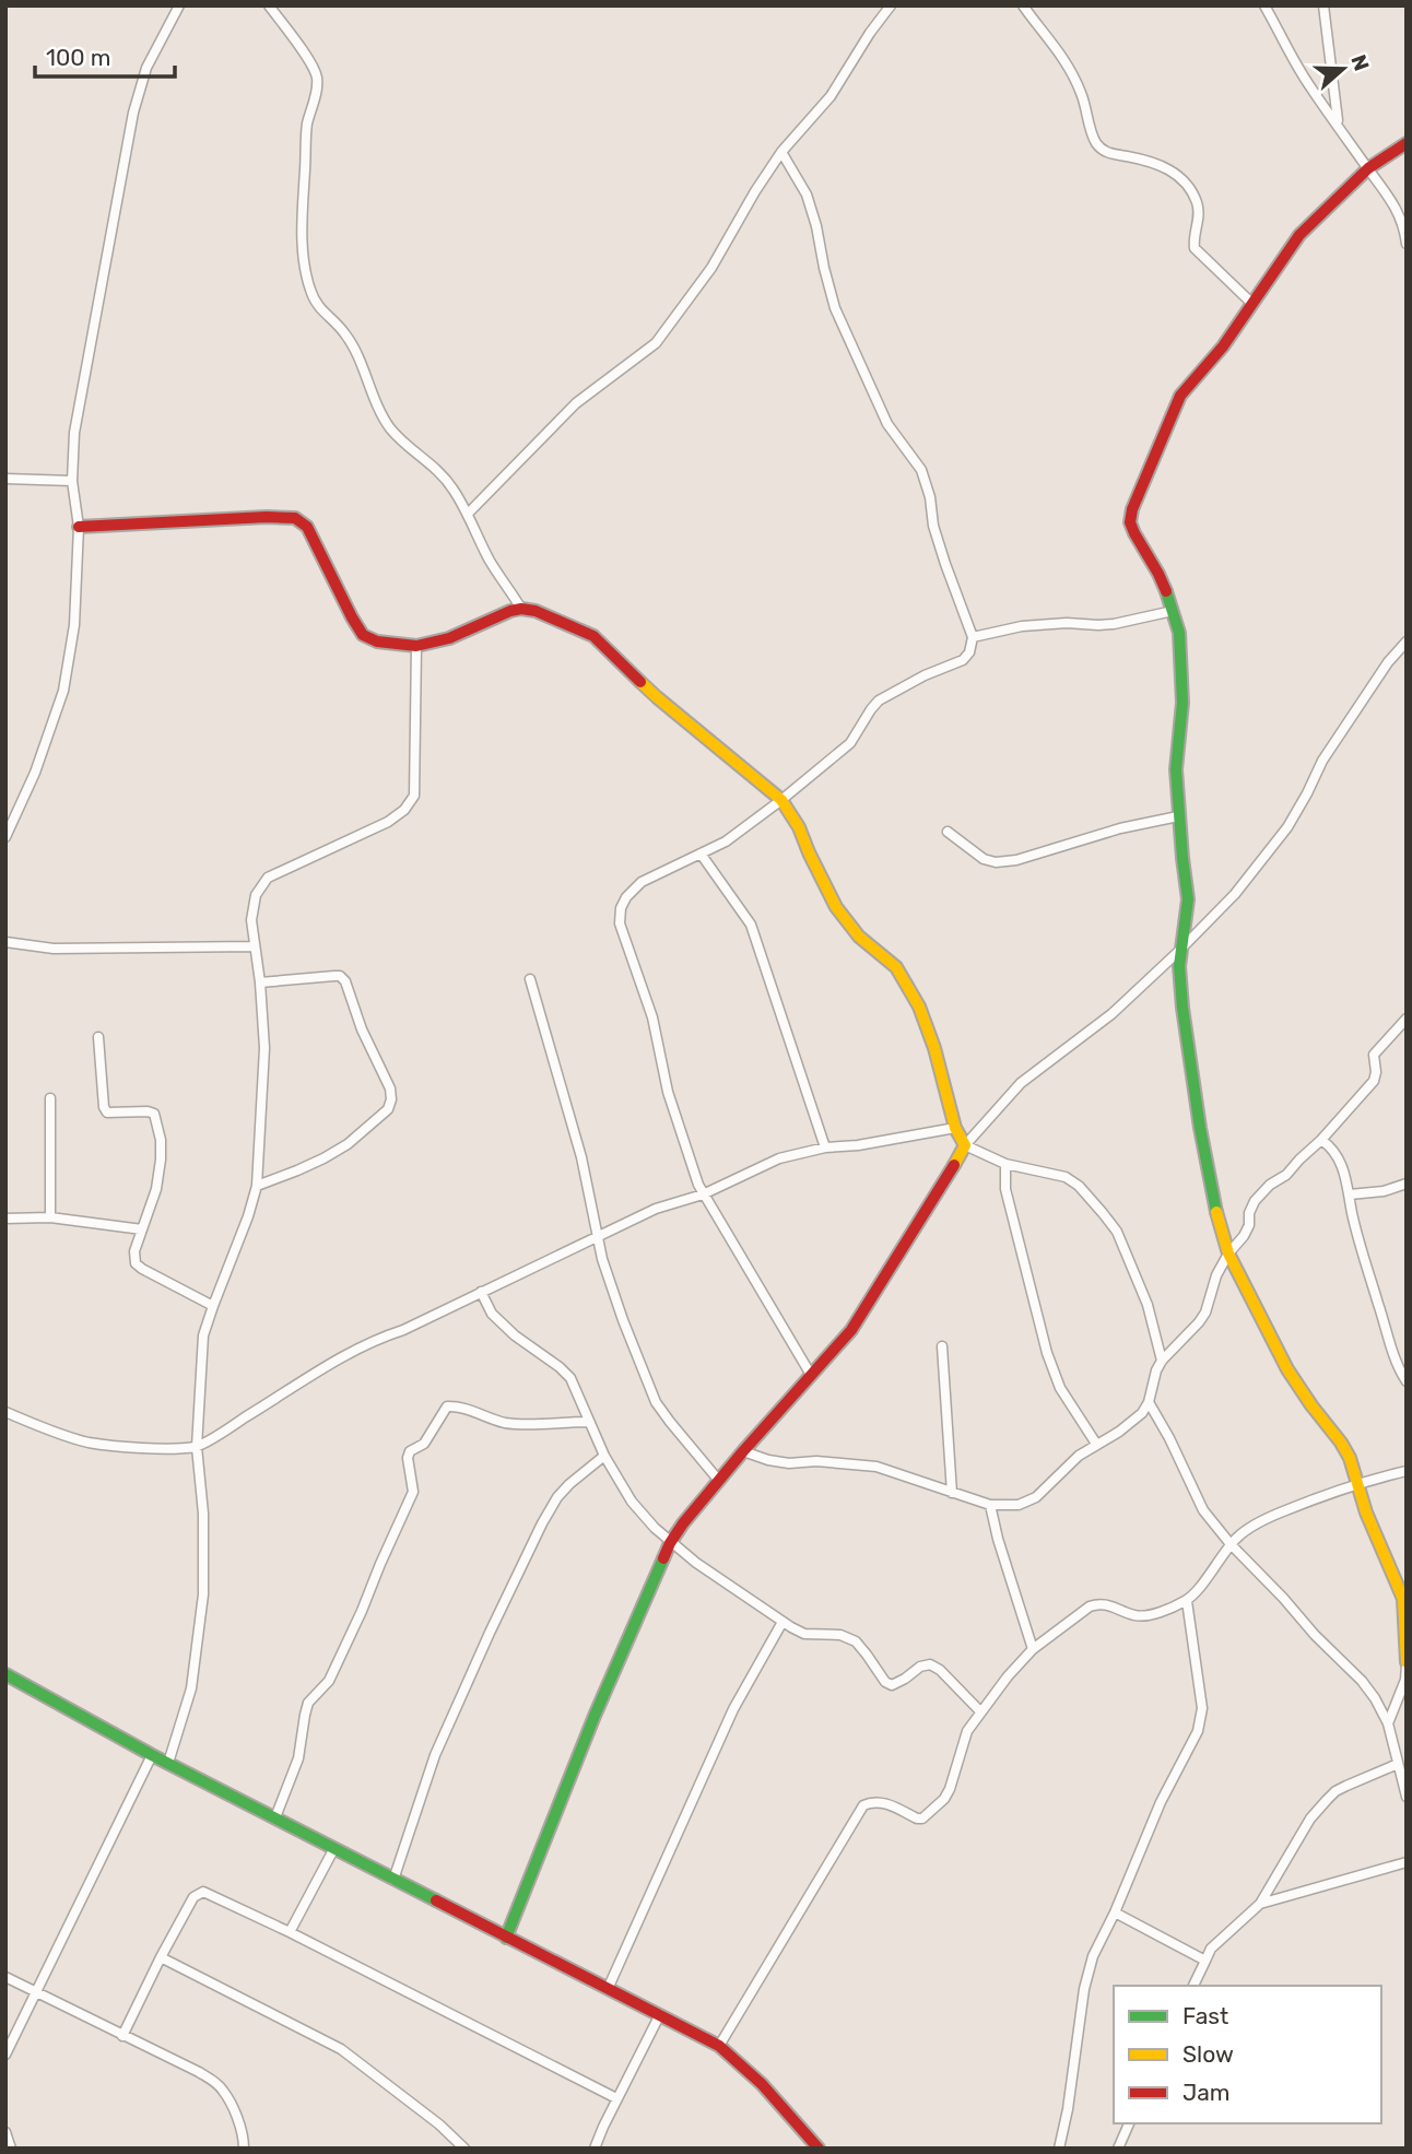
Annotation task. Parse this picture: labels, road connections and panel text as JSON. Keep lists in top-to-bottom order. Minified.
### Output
{"legend":["Fast","Slow","Jam"],"scale_bar":"100 m","north":"right"}
